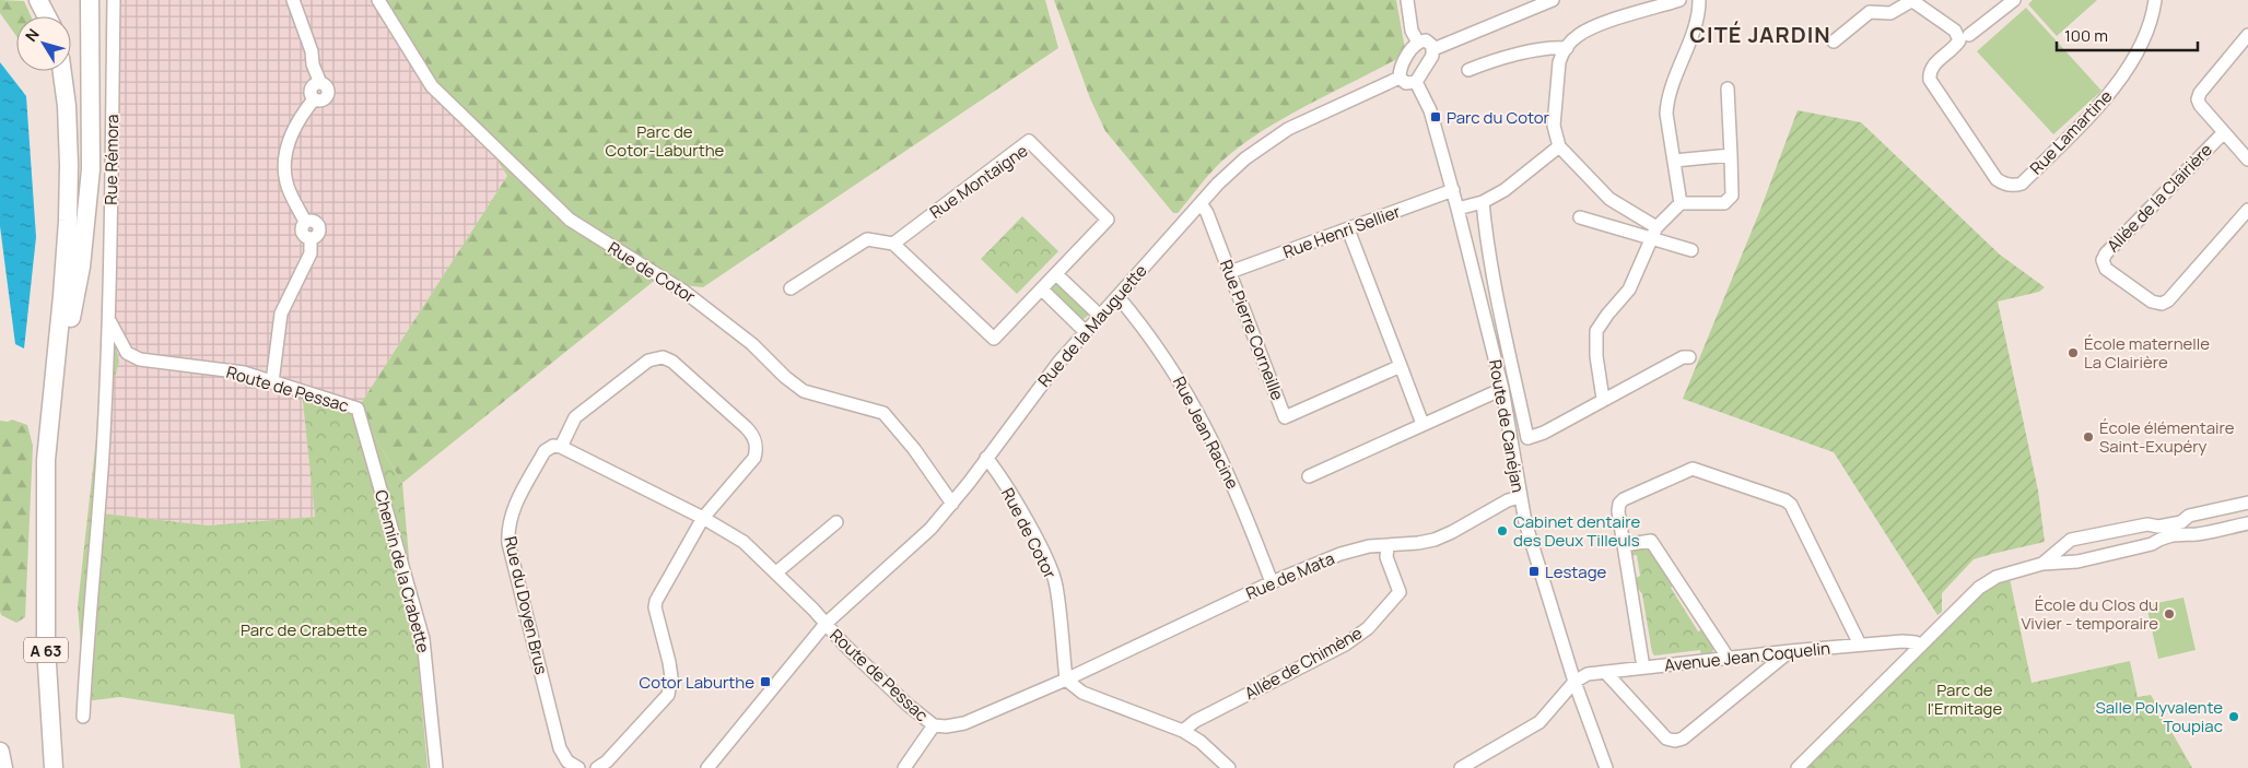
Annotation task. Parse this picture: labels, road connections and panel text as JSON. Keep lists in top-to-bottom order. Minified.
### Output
{"streets":{"highway":["A 63"],"street":["Rue Lamartine","Rue Rémora","Rue Montaigne","Allée de la Clairière","Rue Henri Sellier","Rue de Cotor","Rue de la Mauguette","Rue Pierre Corneille","Route de Pessac","Route de Canéjan","Rue Jean Racine","Chemin de la Crabette","Rue de Mata","Rue du Doyen Brus","Avenue Jean Coquelin","Allée de Chimène"]},"crossings":[["Rue Rémora","Route de Pessac"],["Rue Henri Sellier","Rue Pierre Corneille"],["Rue Henri Sellier","Route de Canéjan"],["Rue de Cotor","Rue de la Mauguette"],["Rue de Cotor","Route de Pessac"],["Rue de Cotor","Rue de Mata"],["Rue de la Mauguette","Rue Pierre Corneille"],["Rue de la Mauguette","Route de Pessac"],["Rue de la Mauguette","Rue Jean Racine"],["Route de Pessac","Chemin de la Crabette"],["Route de Pessac","Rue de Mata"],["Route de Pessac","Rue du Doyen Brus"],["Route de Canéjan","Rue de Mata"],["Route de Canéjan","Avenue Jean Coquelin"],["Rue Jean Racine","Rue de Mata"],["Rue de Mata","Allée de Chimène"]],"districts":["CITÉ JARDIN"],"parks":["Parc de Cotor-Laburthe","Parc de Crabette","Parc de l'Ermitage"],"places":{"transit":["Parc du Cotor","Lestage","Cotor Laburthe"],"other":["École maternelle La Clairière","École élémentaire Saint-Exupéry","Cabinet dentaire des Deux Tilleuls","École du Clos du Vivier - temporaire","Salle Polyvalente Toupiac"]},"scale_bar":"100 m","north":"top left"}
